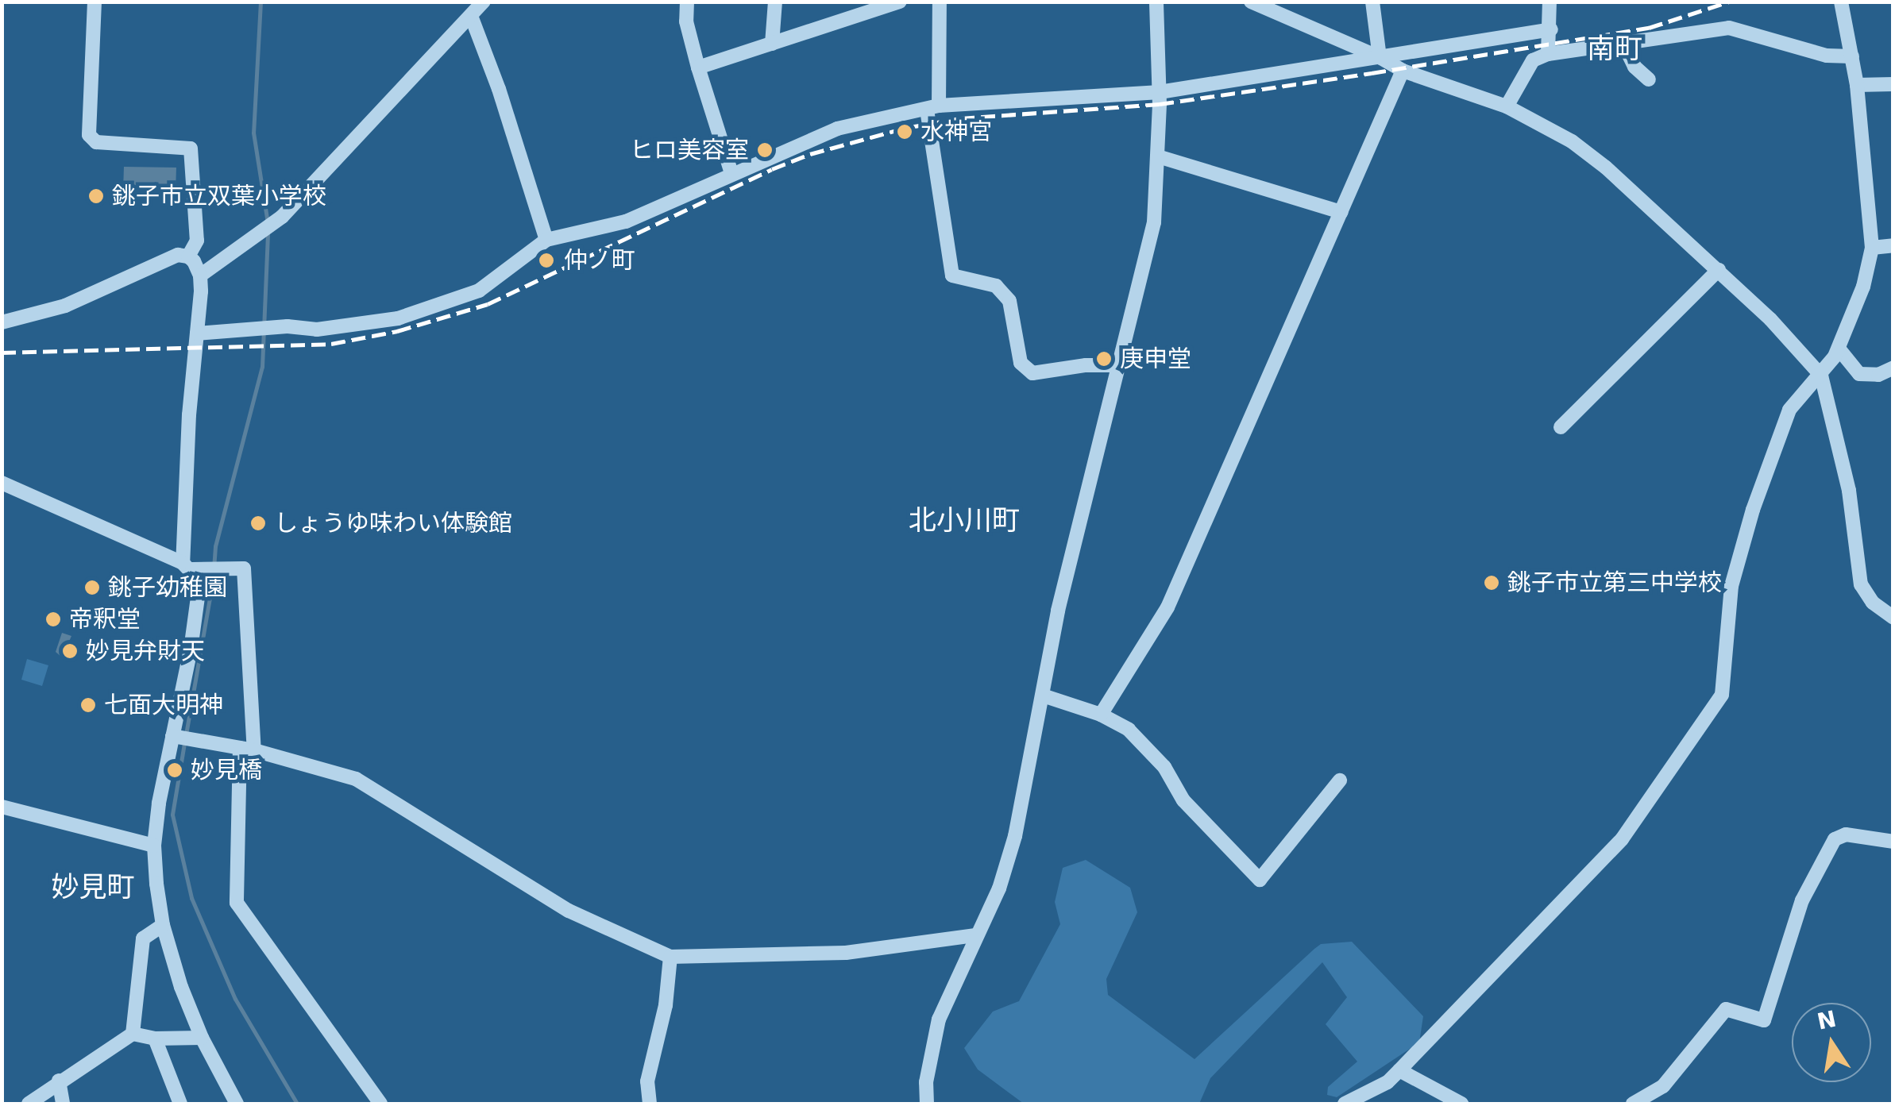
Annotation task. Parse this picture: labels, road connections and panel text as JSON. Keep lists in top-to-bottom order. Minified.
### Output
{"districts":["南町","北小川町","妙見町"],"places":["水神宮","ヒロ美容室","銚子市立双葉小学校","仲ノ町","庚申堂","しょうゆ味わい体験館","銚子市立第三中学校","銚子幼稚園","帝釈堂","妙見弁財天","七面大明神","妙見橋"],"north":"top"}
